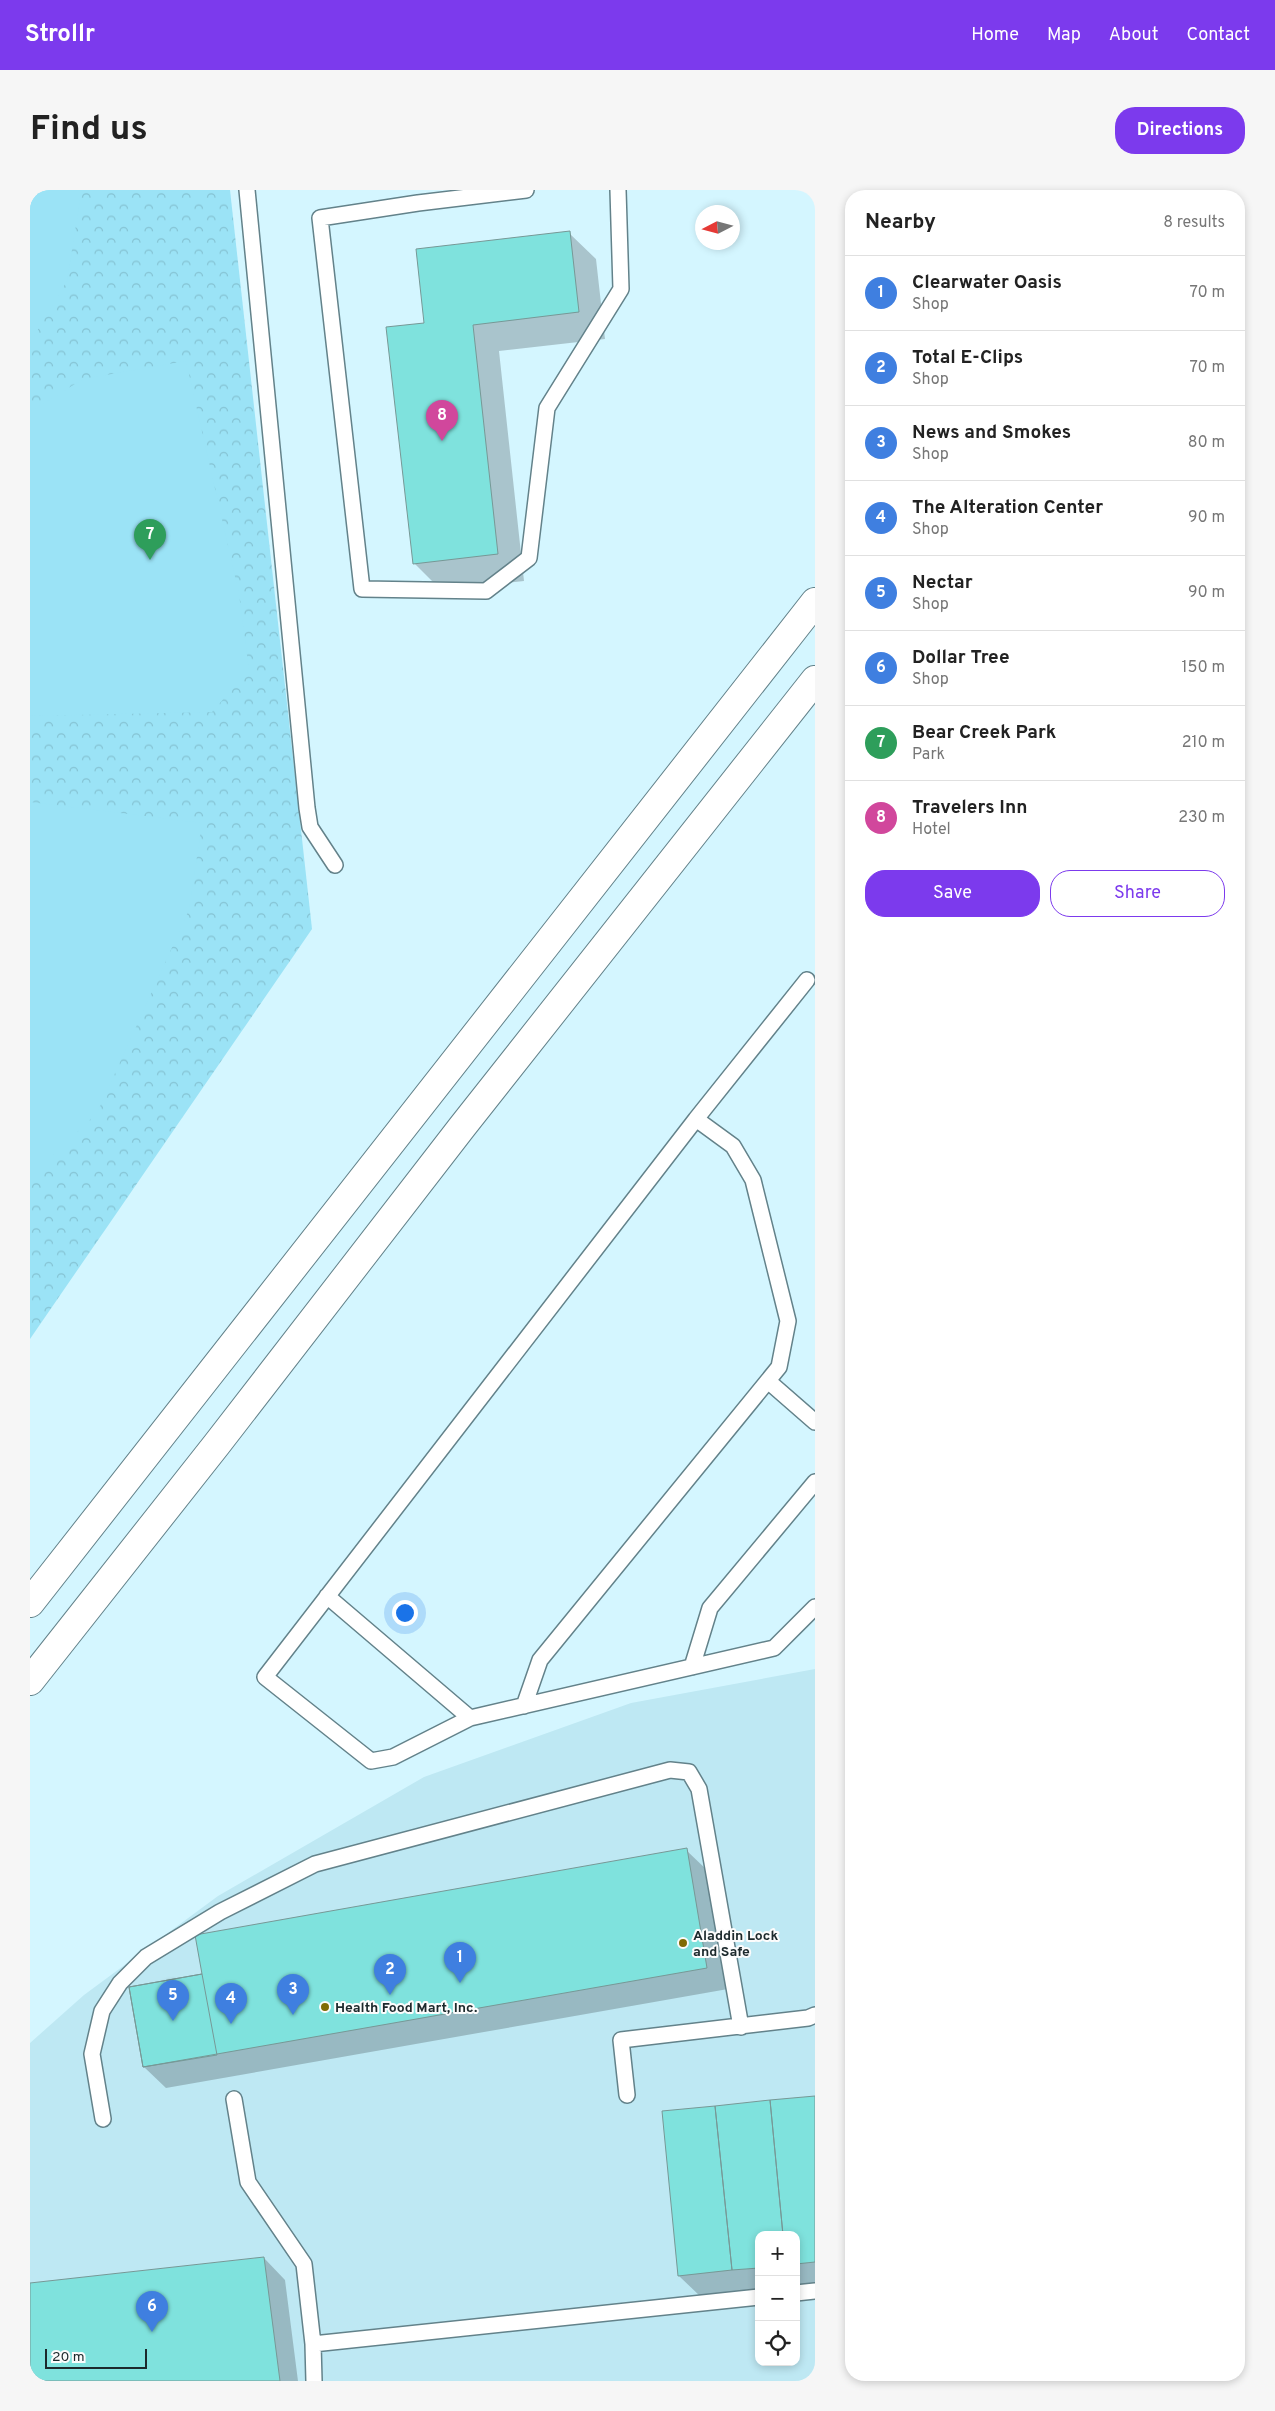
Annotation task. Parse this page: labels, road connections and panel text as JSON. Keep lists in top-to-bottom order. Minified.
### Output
{"places":["Aladdin Lock and Safe","Health Food Mart, Inc."],"scale_bar":"20 m","north":"left","page":{"header":"Strollr","nav":["Home","Map","About","Contact"],"buttons":["Directions",["Save","Share"]],"title":"Find us","heading":["Nearby","8 results"],"list":[{"mark":"1","name":"Clearwater Oasis","note":"Shop","value":"70 m"},{"mark":"2","name":"Total E-Clips","note":"Shop","value":"70 m"},{"mark":"3","name":"News and Smokes","note":"Shop","value":"80 m"},{"mark":"4","name":"The Alteration Center","note":"Shop","value":"90 m"},{"mark":"5","name":"Nectar","note":"Shop","value":"90 m"},{"mark":"6","name":"Dollar Tree","note":"Shop","value":"150 m"},{"mark":"7","name":"Bear Creek Park","note":"Park","value":"210 m"},{"mark":"8","name":"Travelers Inn","note":"Hotel","value":"230 m"}],"pins":["8","7","1","2","3","5","4","6"],"map_buttons":["+","−"],"scale":"20 m"}}
